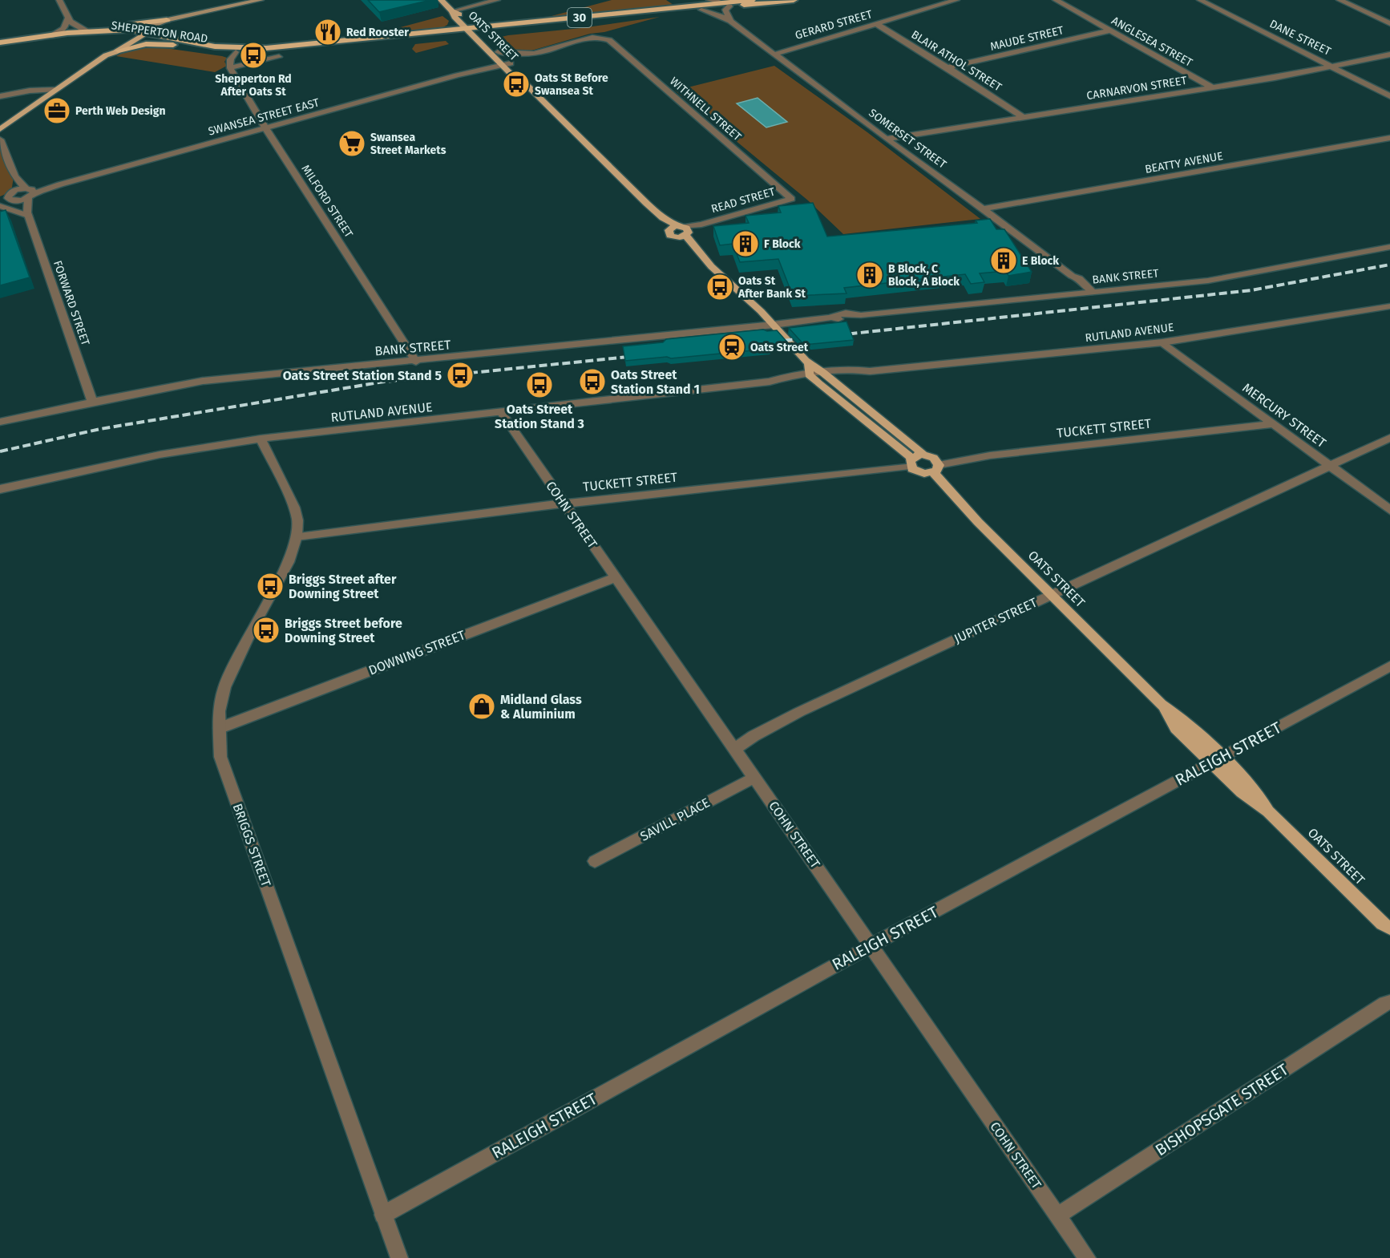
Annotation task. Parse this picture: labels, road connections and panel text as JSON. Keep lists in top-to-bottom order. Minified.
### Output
{"streets":{"highway":["30","SHEPPERTON ROAD"],"main road":["OATS STREET"],"street":["GERARD STREET","DANE STREET","MAUDE STREET","ANGLESEA STREET","BLAIR ATHOL STREET","CARNARVON STREET","WITHNELL STREET","SWANSEA STREET EAST","SOMERSET STREET","BEATTY AVENUE","READ STREET","MILFORD STREET","BANK STREET","FORWARD STREET","RUTLAND AVENUE","MERCURY STREET","TUCKETT STREET","COHN STREET","JUPITER STREET","DOWNING STREET","RALEIGH STREET","SAVILL PLACE","BRIGGS STREET","BISHOPSGATE STREET"]},"crossings":[["30","SHEPPERTON ROAD"],["GERARD STREET","BLAIR ATHOL STREET"],["GERARD STREET","SOMERSET STREET"],["SHEPPERTON ROAD","OATS STREET"],["SHEPPERTON ROAD","SOMERSET STREET"],["OATS STREET","WITHNELL STREET"],["OATS STREET","SWANSEA STREET EAST"],["OATS STREET","READ STREET"],["OATS STREET","TUCKETT STREET"],["OATS STREET","JUPITER STREET"],["OATS STREET","RALEIGH STREET"],["DANE STREET","CARNARVON STREET"],["MAUDE STREET","ANGLESEA STREET"],["MAUDE STREET","BLAIR ATHOL STREET"],["ANGLESEA STREET","CARNARVON STREET"],["BLAIR ATHOL STREET","CARNARVON STREET"],["CARNARVON STREET","SOMERSET STREET"],["WITHNELL STREET","SWANSEA STREET EAST"],["WITHNELL STREET","READ STREET"],["SWANSEA STREET EAST","MILFORD STREET"],["SWANSEA STREET EAST","FORWARD STREET"],["SOMERSET STREET","BEATTY AVENUE"],["SOMERSET STREET","BANK STREET"],["MILFORD STREET","BANK STREET"],["BANK STREET","FORWARD STREET"],["RUTLAND AVENUE","MERCURY STREET"],["RUTLAND AVENUE","COHN STREET"],["RUTLAND AVENUE","BRIGGS STREET"],["MERCURY STREET","TUCKETT STREET"],["MERCURY STREET","JUPITER STREET"],["TUCKETT STREET","COHN STREET"],["TUCKETT STREET","BRIGGS STREET"],["COHN STREET","JUPITER STREET"],["COHN STREET","DOWNING STREET"],["COHN STREET","RALEIGH STREET"],["COHN STREET","SAVILL PLACE"],["COHN STREET","BISHOPSGATE STREET"],["DOWNING STREET","BRIGGS STREET"],["RALEIGH STREET","BRIGGS STREET"]],"places":{"restaurant":["Red Rooster"],"bus stop":["Shepperton Rd After Oats St","Oats St Before Swansea St","Oats St After Bank St","Oats Street Station Stand 5","Oats Street Station Stand 1","Oats Street Station Stand 3","Briggs Street after Downing Street","Briggs Street before Downing Street"],"office":["Perth Web Design"],"supermarket":["Swansea Street Markets"],"building":["F Block","E Block","B Block, C Block, A Block"],"station":["Oats Street"],"shop":["Midland Glass & Aluminium"]}}
